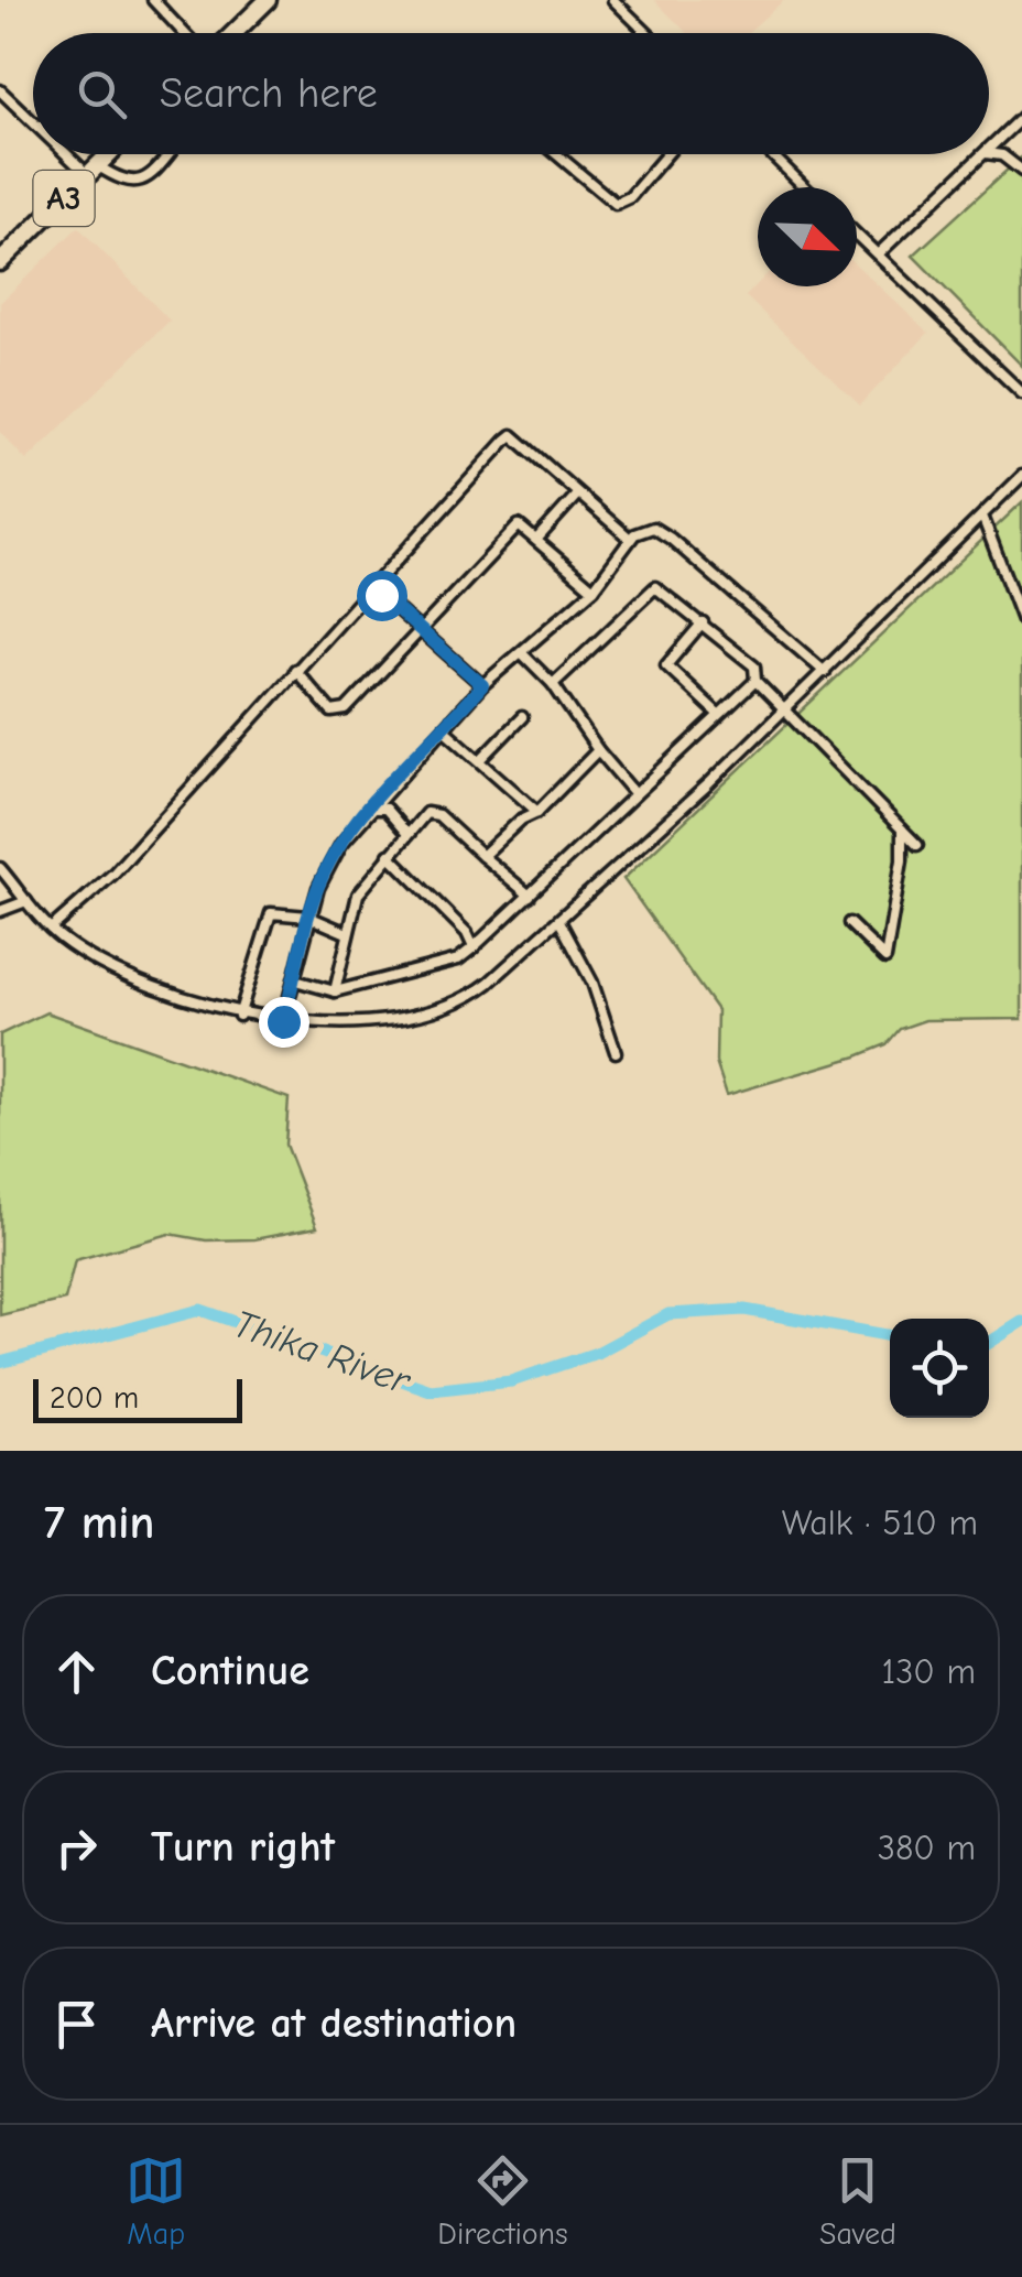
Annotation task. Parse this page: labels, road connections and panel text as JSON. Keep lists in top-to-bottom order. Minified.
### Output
{"streets":{"highway":["A3"]},"water":["Thika River"],"scale_bar":"200 m","north":"bottom right","page":{"search":"Search here","scale":"200 m","heading":["7 min","Walk · 510 m"],"list":[["Continue","130 m"],["Turn right","380 m"],"Arrive at destination"],"nav":["Map","Directions","Saved"]}}
